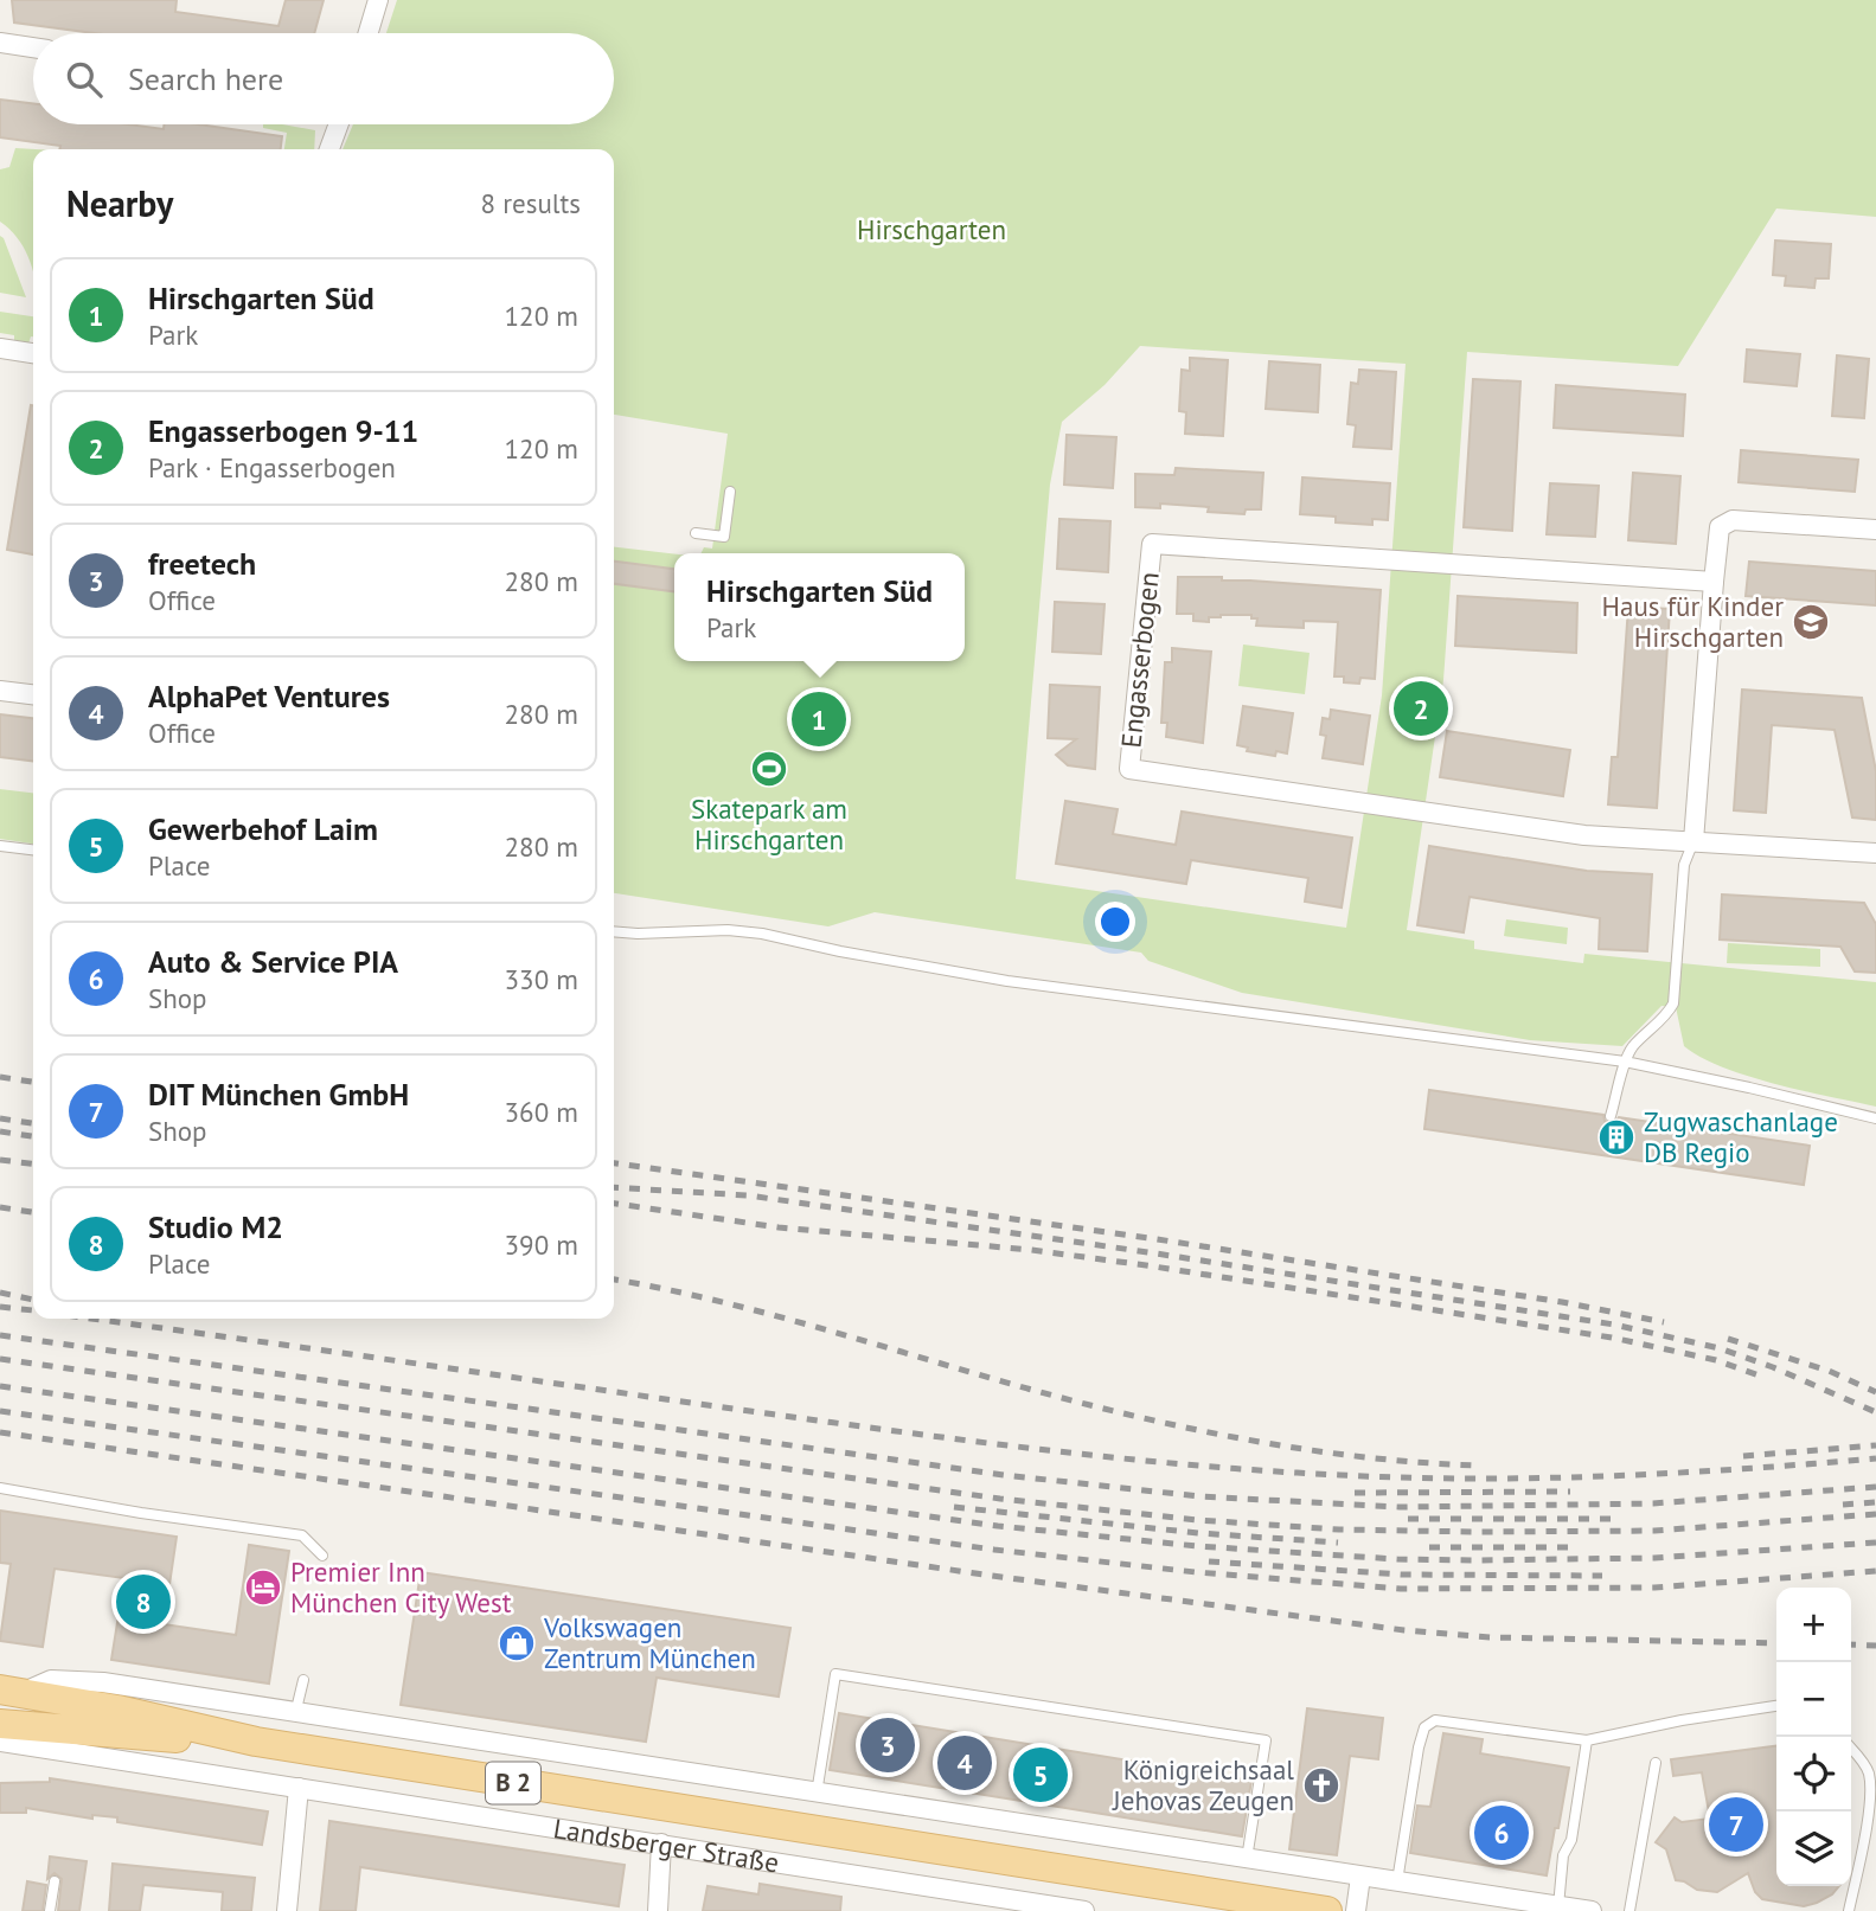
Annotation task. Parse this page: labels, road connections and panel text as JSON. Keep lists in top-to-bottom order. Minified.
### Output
{"streets":{"main road":["B 2","Landsberger Straße"],"street":["Engasserbogen"]},"parks":["Hirschgarten"],"places":{"school or university":["Haus für Kinder Hirschgarten"],"sports":["Skatepark am Hirschgarten"],"building":["Zugwaschanlage DB Regio"],"hotel":["Premier Inn München City West"],"shop":["Volkswagen Zentrum München"],"church":["Königreichsaal Jehovas Zeugen"]},"page":{"search":"Search here","heading":["Nearby","8 results"],"list":[{"mark":"1","name":"Hirschgarten Süd","note":"Park","value":"120 m"},{"mark":"2","name":"Engasserbogen 9-11","note":"Park · Engasserbogen","value":"120 m"},{"mark":"3","name":"freetech","note":"Office","value":"280 m"},{"mark":"4","name":"AlphaPet Ventures","note":"Office","value":"280 m"},{"mark":"5","name":"Gewerbehof Laim","note":"Place","value":"280 m"},{"mark":"6","name":"Auto & Service PIA","note":"Shop","value":"330 m"},{"mark":"7","name":"DIT München GmbH","note":"Shop","value":"360 m"},{"mark":"8","name":"Studio M2","note":"Place","value":"390 m"}],"popup":["Hirschgarten Süd","Park"],"pins":["2","1","8","3","4","5","7","6"],"map_buttons":["+","−"]}}
